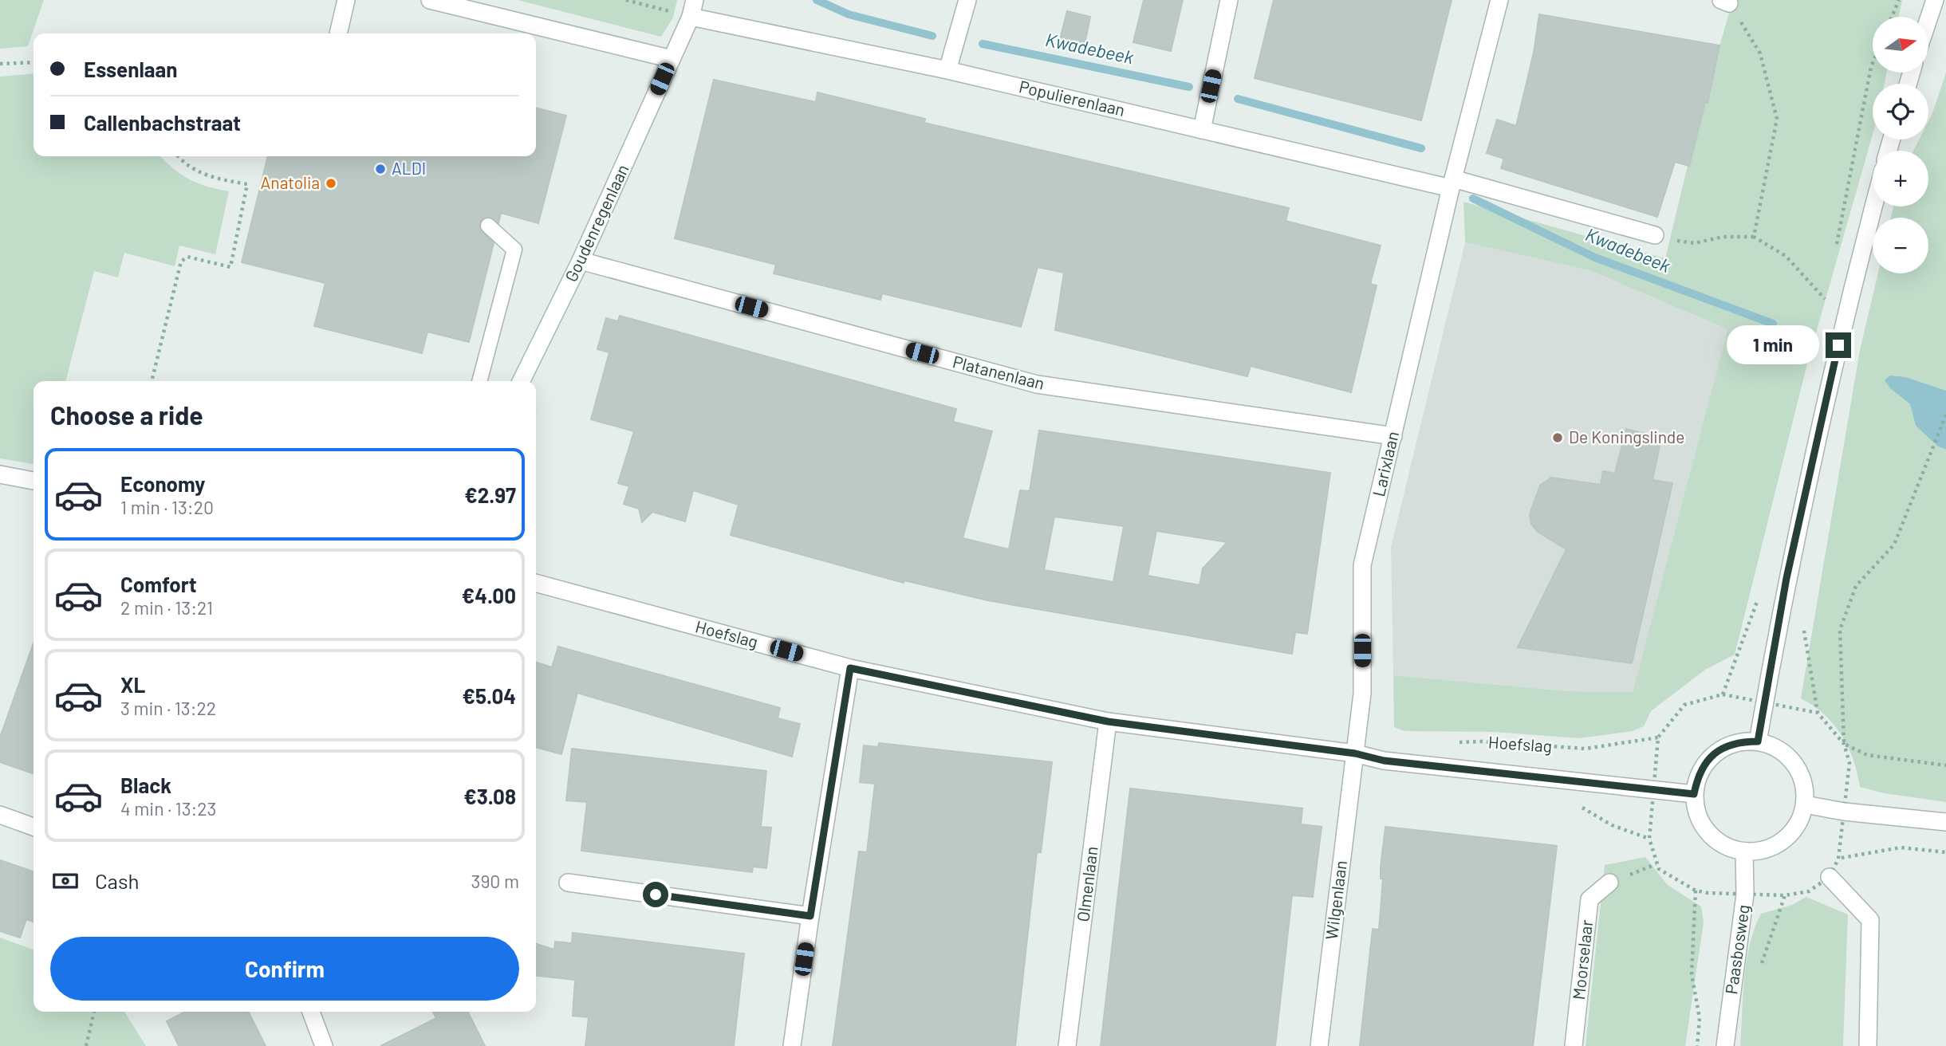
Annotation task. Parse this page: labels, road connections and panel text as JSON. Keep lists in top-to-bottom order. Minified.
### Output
{"streets":{"street":["Populierenlaan","Goudenregenlaan","Platanenlaan","Larixlaan","Hoefslag","Olmenlaan","Wilgenlaan","Paasbosweg","Moorselaar"]},"crossings":[["Populierenlaan","Goudenregenlaan"],["Populierenlaan","Larixlaan"],["Goudenregenlaan","Platanenlaan"],["Platanenlaan","Larixlaan"],["Larixlaan","Hoefslag"],["Larixlaan","Wilgenlaan"],["Hoefslag","Olmenlaan"],["Hoefslag","Wilgenlaan"],["Hoefslag","Paasbosweg"]],"water":["Kwadebeek"],"places":["ALDI","Anatolia","De Koningslinde"],"north":"right","page":{"map_buttons":["+","−"],"banner":["Essenlaan","Callenbachstraat"],"bubble":"1 min","heading":"Choose a ride","list":[{"name":"Economy","note":"1 min · 13:20","value":"€2.97"},{"name":"Comfort","note":"2 min · 13:21","value":"€4.00"},{"name":"XL","note":"3 min · 13:22","value":"€5.04"},{"name":"Black","note":"4 min · 13:23","value":"€3.08"}],"pay":["Cash","390 m"],"buttons":"Confirm"}}
